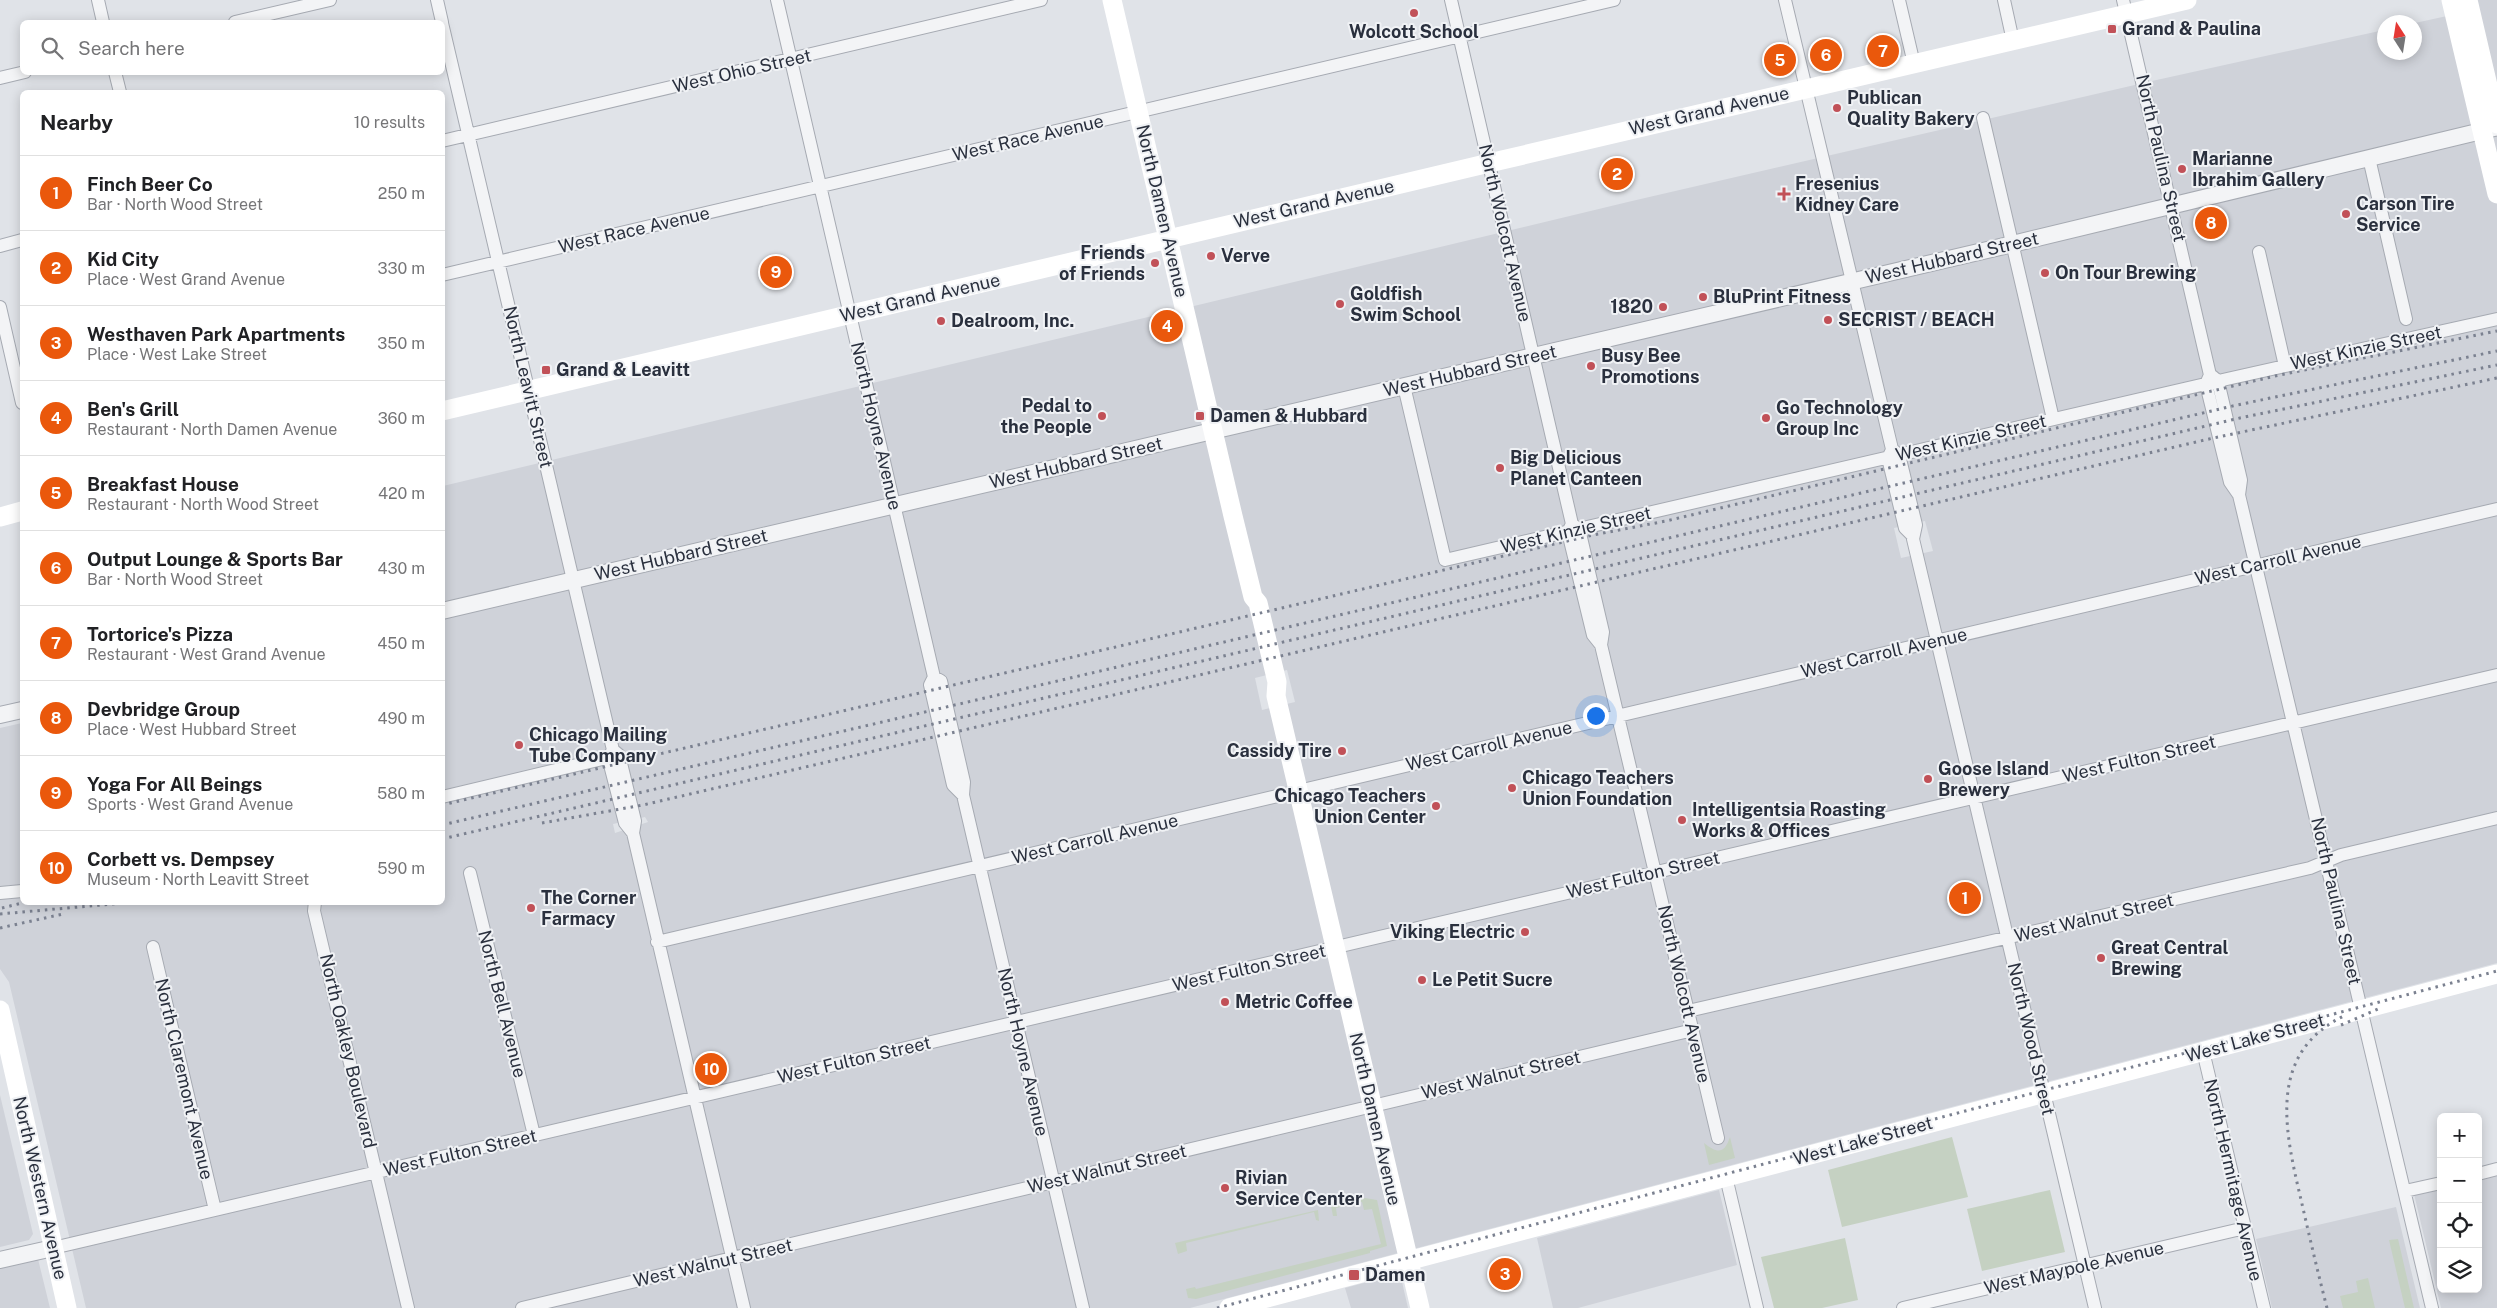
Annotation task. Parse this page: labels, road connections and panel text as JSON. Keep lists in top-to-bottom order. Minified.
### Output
{"streets":{"main road":["West Grand Avenue","North Damen Avenue","West Lake Street","North Western Avenue"],"street":["West Ohio Street","West Race Avenue","North Paulina Street","North Wolcott Avenue","West Hubbard Street","West Kinzie Street","North Leavitt Street","North Hoyne Avenue","West Carroll Avenue","West Fulton Street","West Walnut Street","North Bell Avenue","North Wood Street","North Oakley Boulevard","North Claremont Avenue","North Hermitage Avenue","West Maypole Avenue"]},"crossings":[["West Ohio Street","North Leavitt Street"],["West Ohio Street","North Hoyne Avenue"],["West Grand Avenue","North Paulina Street"],["West Grand Avenue","North Damen Avenue"],["West Grand Avenue","North Wolcott Avenue"],["West Grand Avenue","North Leavitt Street"],["West Grand Avenue","North Hoyne Avenue"],["West Grand Avenue","North Wood Street"],["West Race Avenue","North Damen Avenue"],["West Race Avenue","North Wolcott Avenue"],["West Race Avenue","North Leavitt Street"],["West Race Avenue","North Hoyne Avenue"],["North Paulina Street","West Hubbard Street"],["North Paulina Street","West Kinzie Street"],["North Paulina Street","West Carroll Avenue"],["North Paulina Street","West Fulton Street"],["North Paulina Street","West Walnut Street"],["North Paulina Street","West Lake Street"],["North Damen Avenue","West Hubbard Street"],["North Damen Avenue","West Carroll Avenue"],["North Damen Avenue","West Fulton Street"],["North Damen Avenue","West Walnut Street"],["North Damen Avenue","West Lake Street"],["North Wolcott Avenue","West Hubbard Street"],["North Wolcott Avenue","West Kinzie Street"],["North Wolcott Avenue","West Carroll Avenue"],["North Wolcott Avenue","West Fulton Street"],["North Wolcott Avenue","West Walnut Street"],["West Hubbard Street","West Kinzie Street"],["West Hubbard Street","North Leavitt Street"],["West Hubbard Street","North Hoyne Avenue"],["West Hubbard Street","North Wood Street"],["West Kinzie Street","North Wood Street"],["North Leavitt Street","West Carroll Avenue"],["North Leavitt Street","West Fulton Street"],["North Leavitt Street","West Walnut Street"],["North Hoyne Avenue","West Carroll Avenue"],["North Hoyne Avenue","West Fulton Street"],["North Hoyne Avenue","West Walnut Street"],["West Carroll Avenue","North Wood Street"],["West Fulton Street","North Bell Avenue"],["West Fulton Street","North Wood Street"],["West Fulton Street","North Oakley Boulevard"],["West Fulton Street","North Claremont Avenue"],["West Fulton Street","North Western Avenue"],["West Walnut Street","North Wood Street"],["West Lake Street","North Wood Street"],["West Lake Street","North Hermitage Avenue"],["North Wood Street","West Maypole Avenue"],["North Hermitage Avenue","West Maypole Avenue"]],"places":{"other":["Wolcott School","Publican Quality Bakery","Marianne Ibrahim Gallery","Carson Tire Service","Verve","Friends of Friends","On Tour Brewing","BluPrint Fitness","Goldfish Swim School","1820","SECRIST / BEACH","Dealroom, Inc.","Busy Bee Promotions","Pedal to the People","Go Technology Group Inc","Big Delicious Planet Canteen","Chicago Mailing Tube Company","Cassidy Tire","Goose Island Brewery","Chicago Teachers Union Foundation","Chicago Teachers Union Center","Intelligentsia Roasting Works & Offices","The Corner Farmacy","Viking Electric","Great Central Brewing","Le Petit Sucre","Metric Coffee","Rivian Service Center"],"transit":["Grand & Paulina","Grand & Leavitt","Damen & Hubbard","Damen"],"health":["Fresenius Kidney Care"]},"north":"top","page":{"search":"Search here","pins":["7","6","5","2","8","9","4","1","10","3"],"heading":["Nearby","10 results"],"list":[{"mark":"1","name":"Finch Beer Co","note":"Bar · North Wood Street","value":"250 m"},{"mark":"2","name":"Kid City","note":"Place · West Grand Avenue","value":"330 m"},{"mark":"3","name":"Westhaven Park Apartments","note":"Place · West Lake Street","value":"350 m"},{"mark":"4","name":"Ben's Grill","note":"Restaurant · North Damen Avenue","value":"360 m"},{"mark":"5","name":"Breakfast House","note":"Restaurant · North Wood Street","value":"420 m"},{"mark":"6","name":"Output Lounge & Sports Bar","note":"Bar · North Wood Street","value":"430 m"},{"mark":"7","name":"Tortorice's Pizza","note":"Restaurant · West Grand Avenue","value":"450 m"},{"mark":"8","name":"Devbridge Group","note":"Place · West Hubbard Street","value":"490 m"},{"mark":"9","name":"Yoga For All Beings","note":"Sports · West Grand Avenue","value":"580 m"},{"mark":"10","name":"Corbett vs. Dempsey","note":"Museum · North Leavitt Street","value":"590 m"}],"map_buttons":["+","−"]}}
